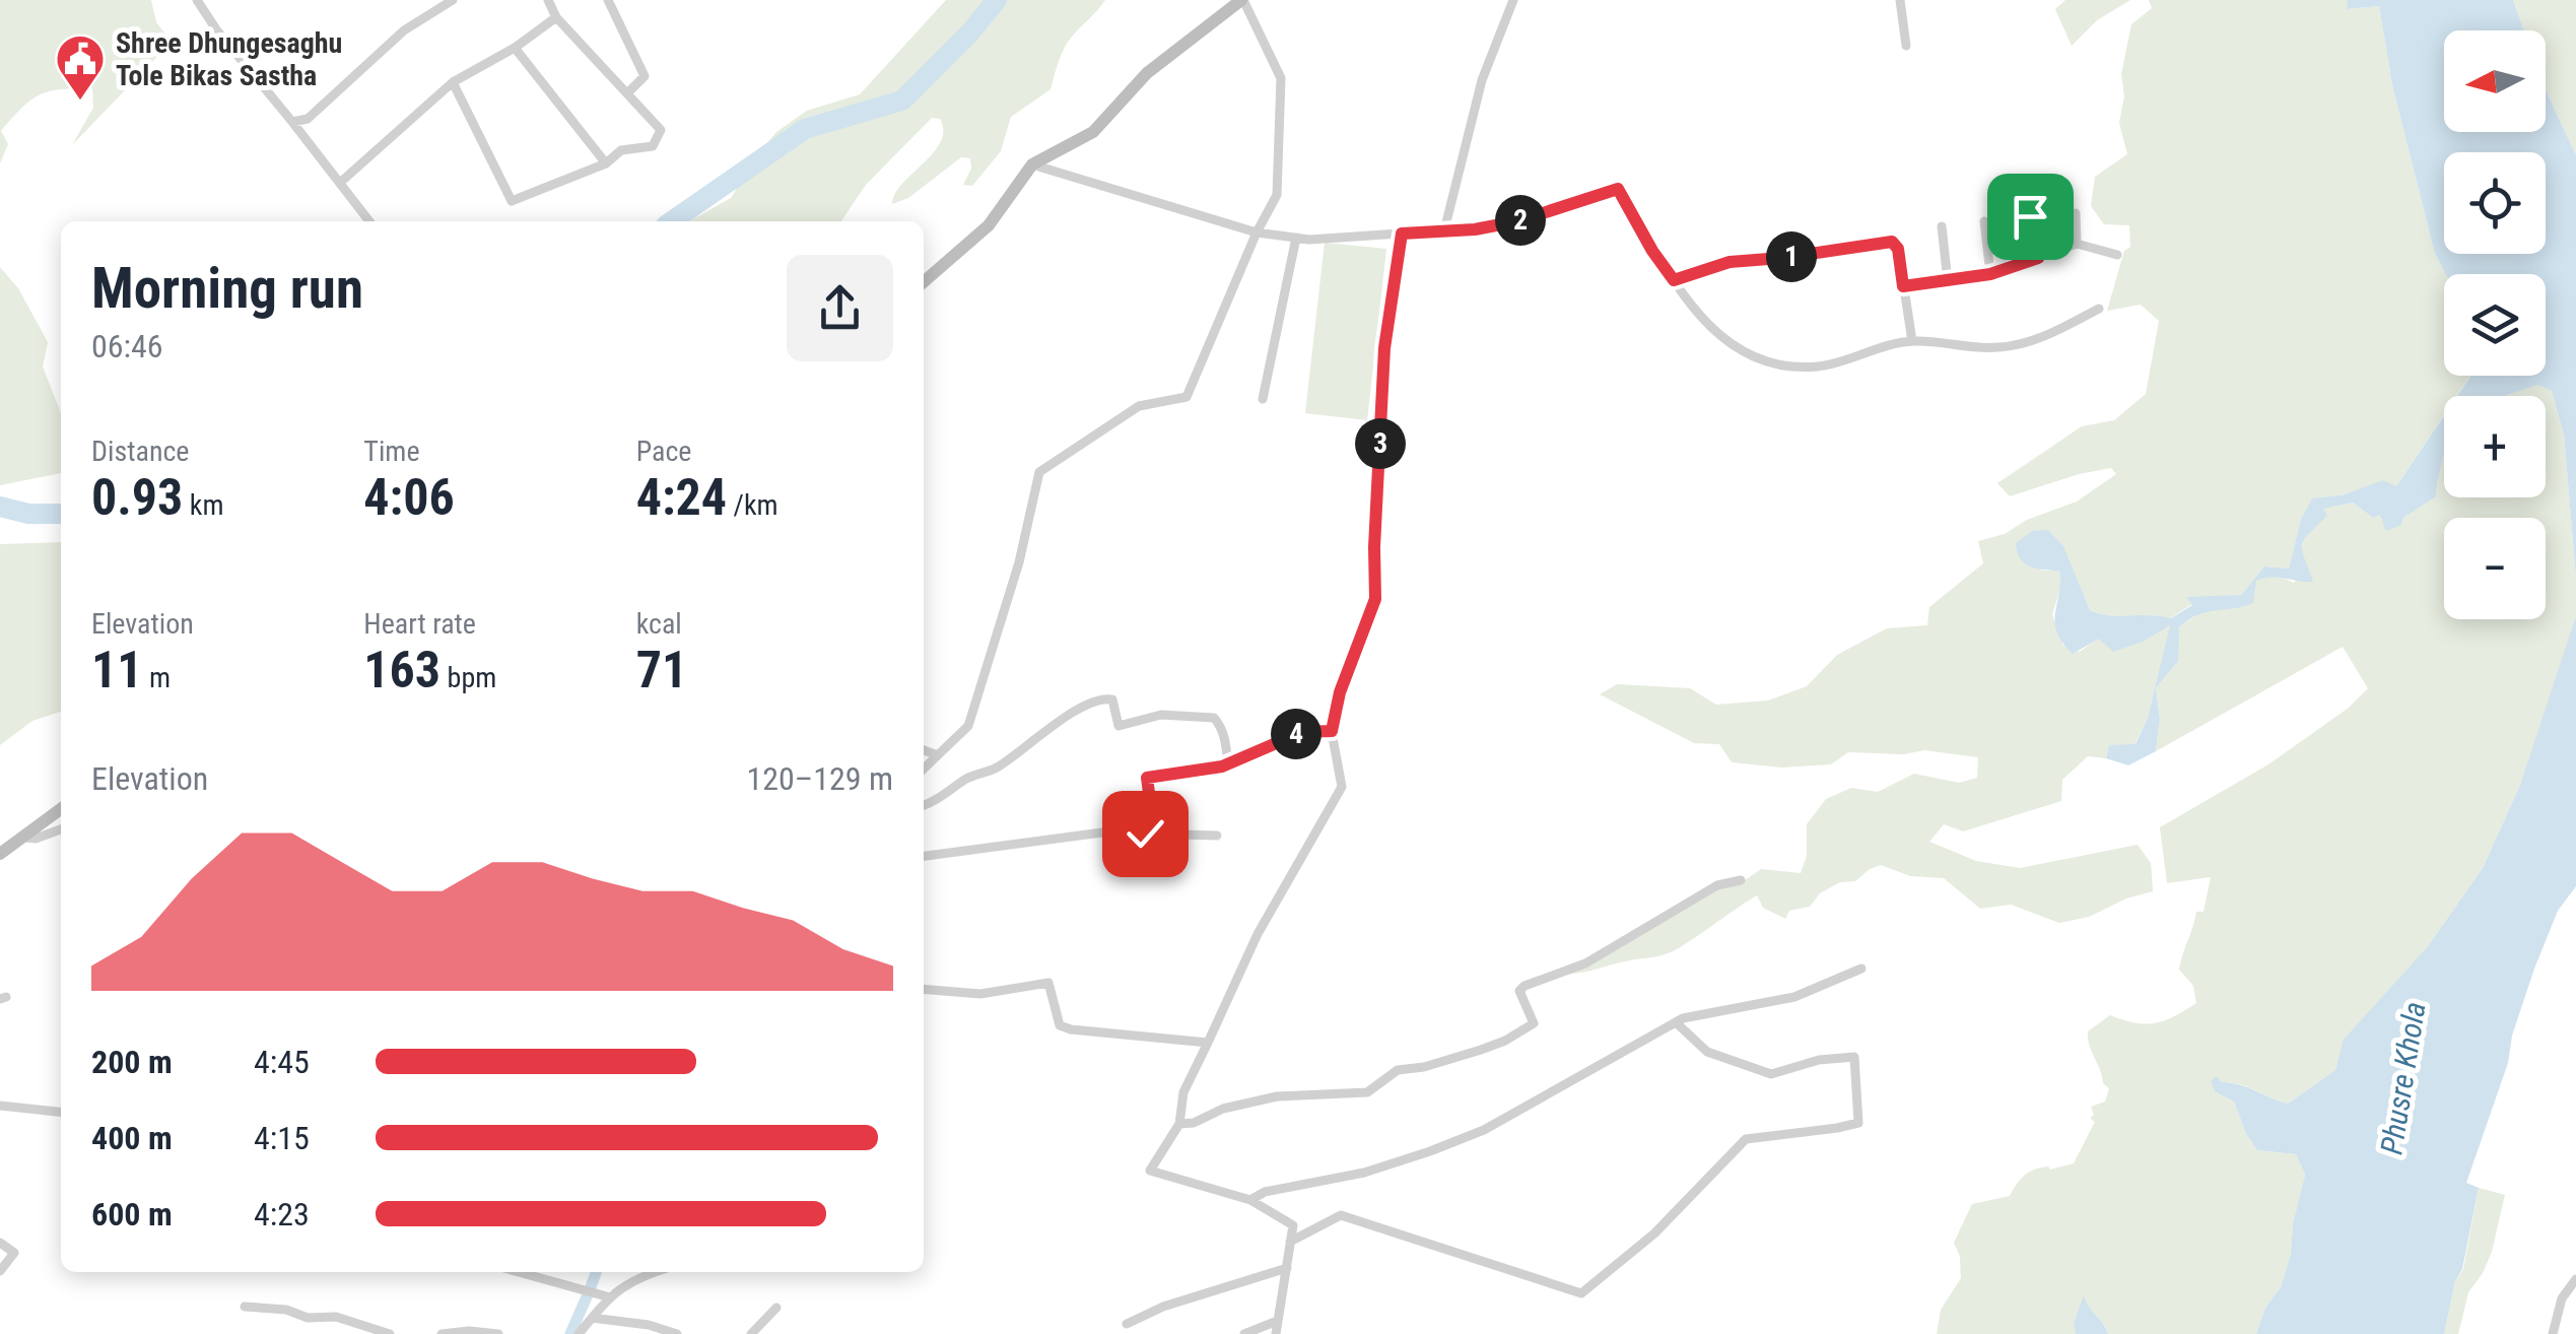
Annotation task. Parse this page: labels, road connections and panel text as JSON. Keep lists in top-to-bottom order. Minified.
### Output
{"water":["Phusre Khola"],"places":{"public building":["Shree Dhungesaghu Tole Bikas Sastha"]},"north":"left","page":{"map_buttons":["+","−"],"pins":["2","1","3","4"],"heading":["Morning run","06:46"],"stats":[["Distance","0.93 km"],["Time","4:06"],["Pace","4:24 /km"],["Elevation","11 m"],["Heart rate","163 bpm"],["kcal","71"]],"chart":["Elevation","120–129 m"],"list":[{"name":"200 m","note":"4:45"},{"name":"400 m","note":"4:15"},{"name":"600 m","note":"4:23"}]}}
